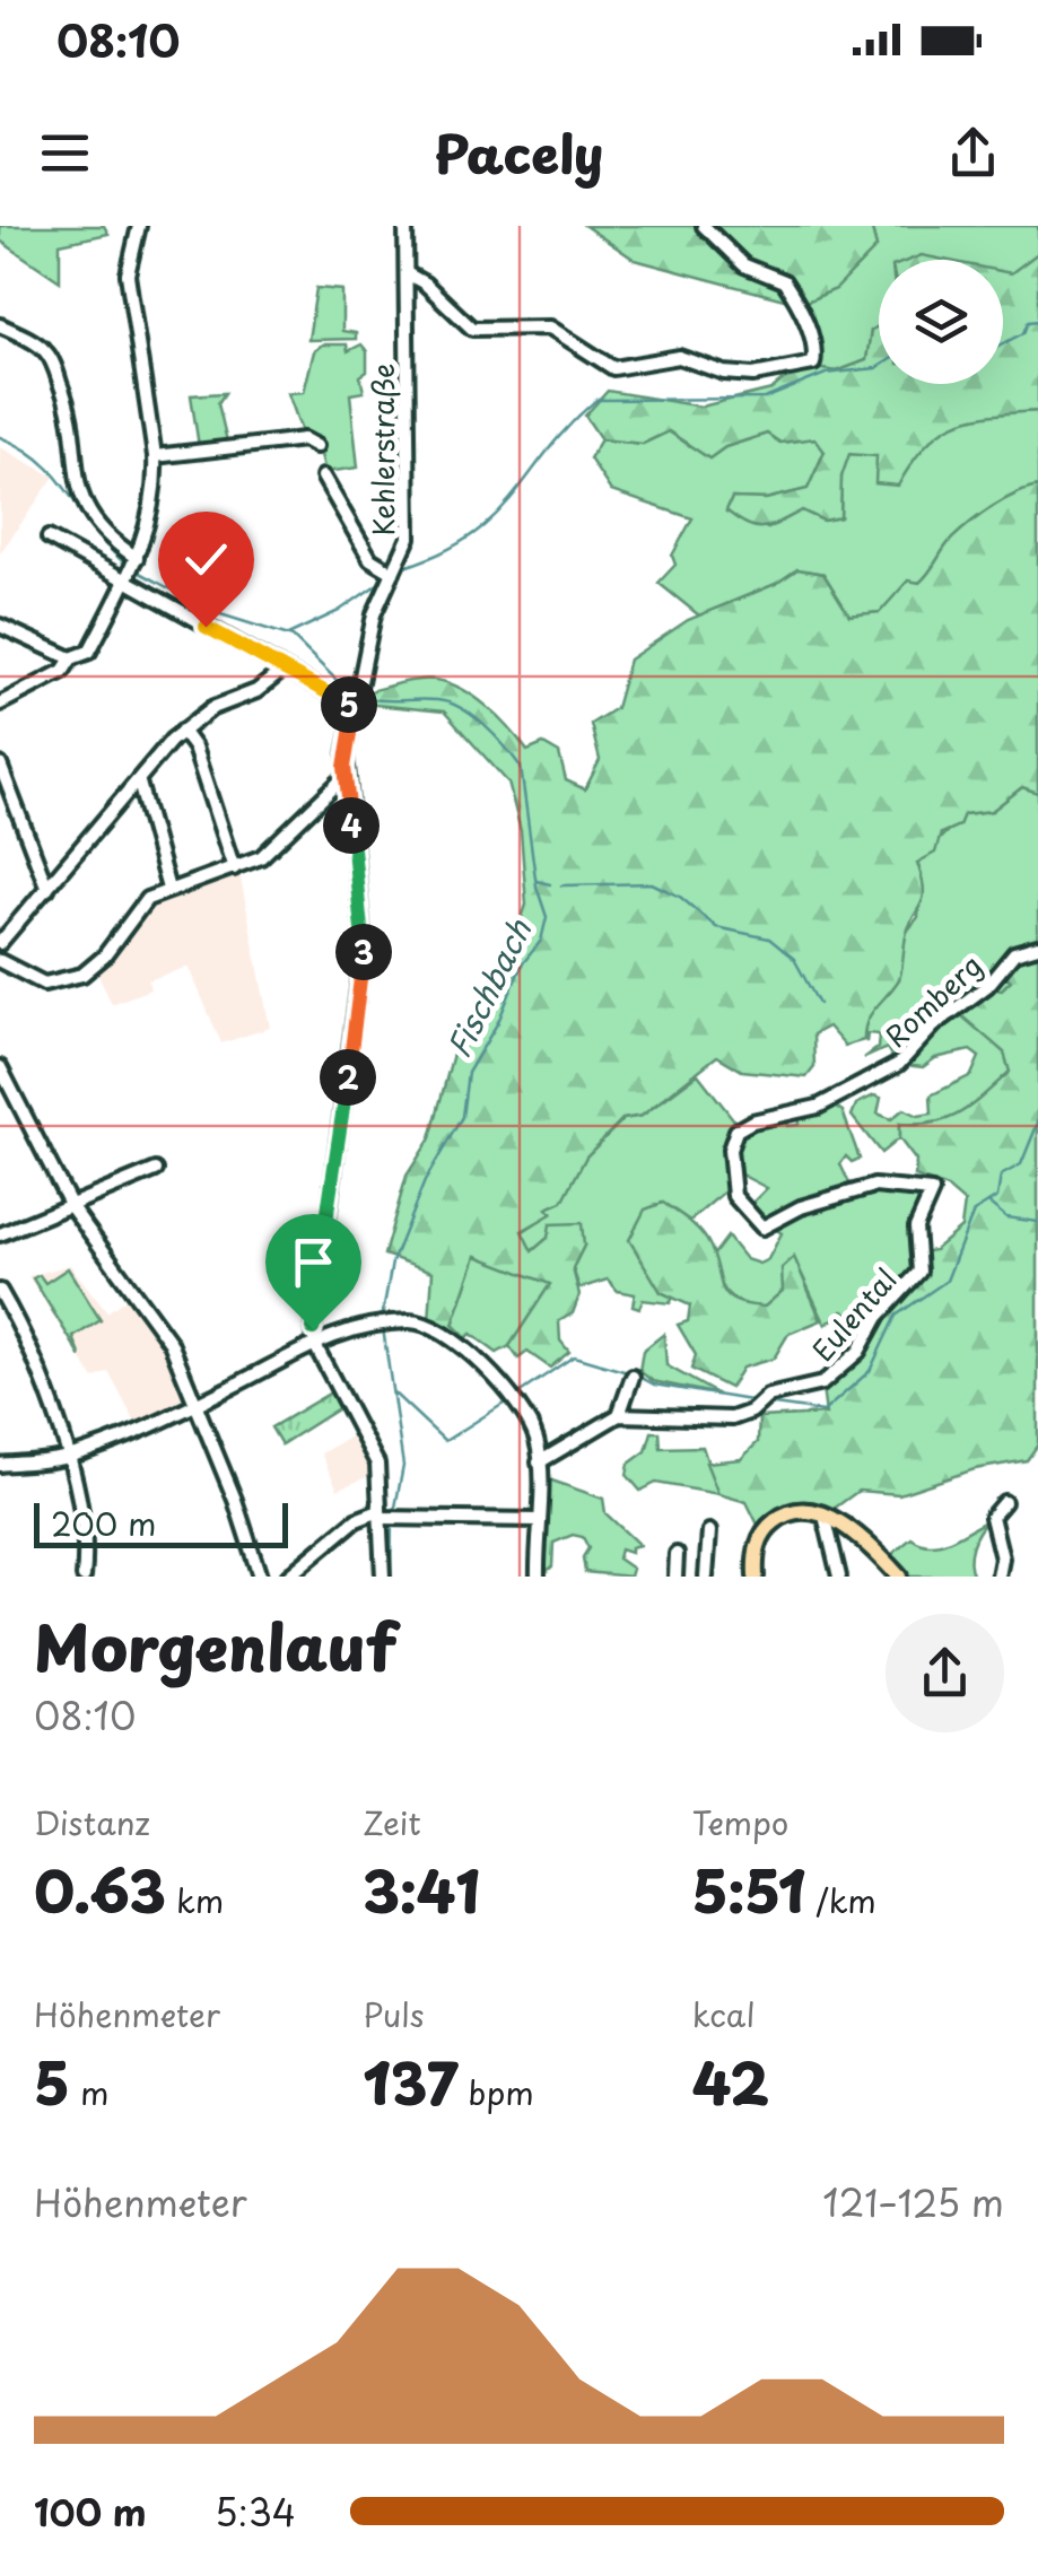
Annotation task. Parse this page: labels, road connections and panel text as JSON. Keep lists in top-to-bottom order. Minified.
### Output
{"streets":{"street":["Kehlerstraße","Romberg","Eulental"]},"crossings":[["Romberg","Eulental"]],"water":["Fischbach"],"scale_bar":"200 m","page":{"status":"08:10","header":"Pacely","pins":["5","4","3","2"],"scale":"200 m","heading":["Morgenlauf","08:10"],"stats":[["Distanz","0.63 km"],["Zeit","3:41"],["Tempo","5:51 /km"],["Höhenmeter","5 m"],["Puls","137 bpm"],["kcal","42"]],"chart":["Höhenmeter","121–125 m"],"list":[{"name":"100 m","note":"5:34"}]}}
